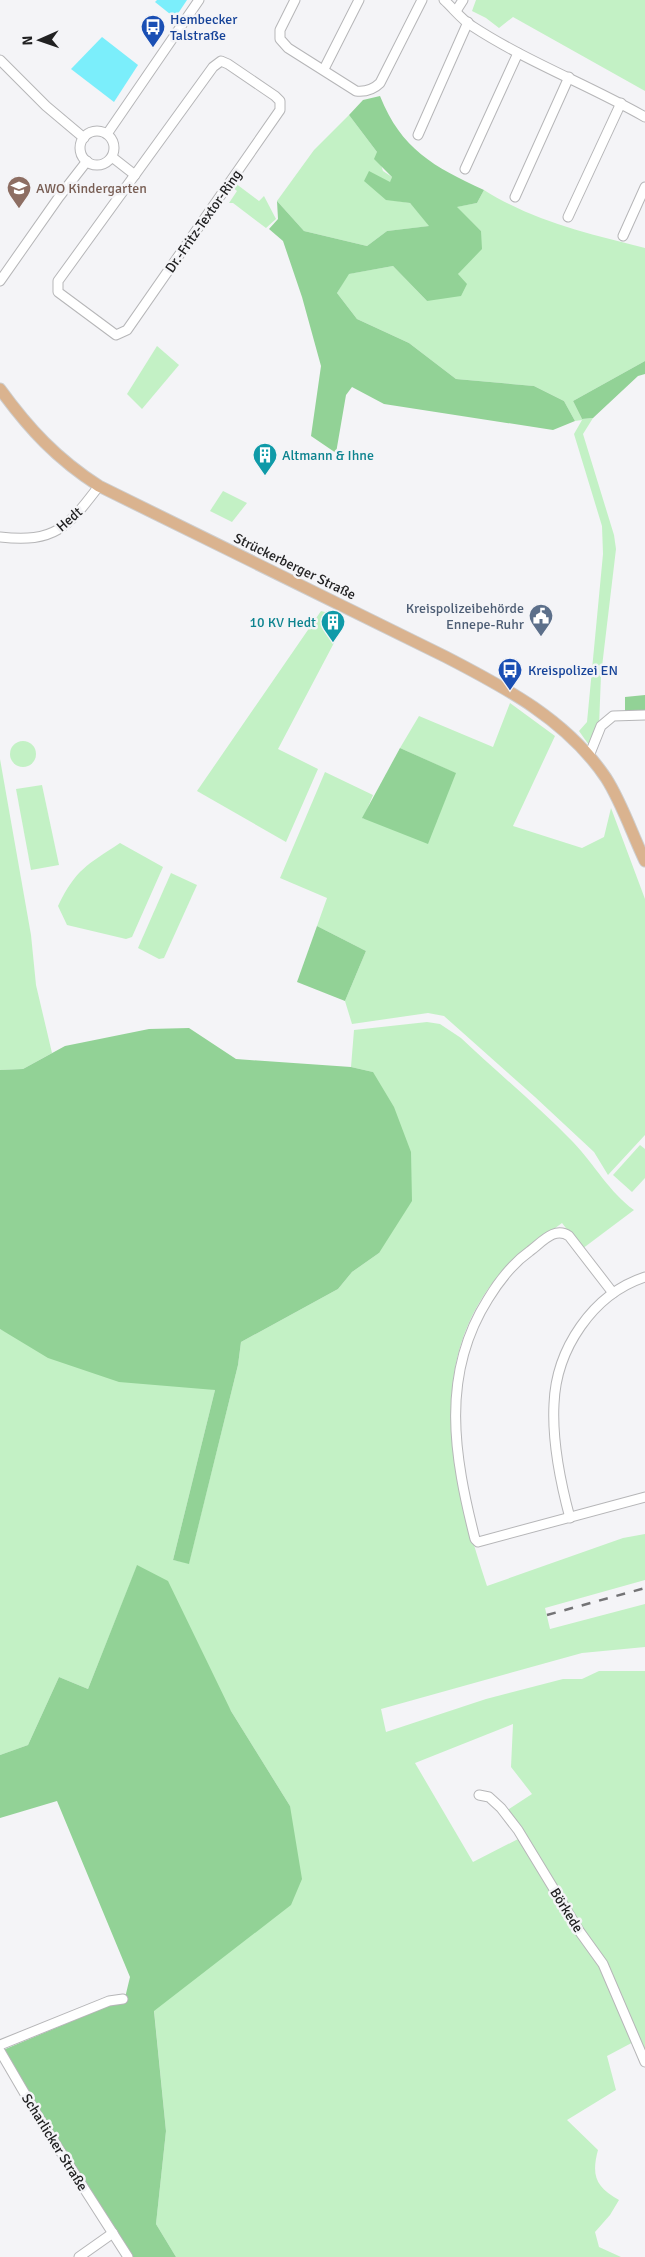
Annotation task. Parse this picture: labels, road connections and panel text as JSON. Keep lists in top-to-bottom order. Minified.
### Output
{"streets":{"main road":["Strückerberger Straße"],"street":["Dr.-Fritz-Textor-Ring","Hedt","Börkede","Scharlicker Straße"]},"crossings":[["Hedt","Strückerberger Straße"]],"places":{"bus stop":["Hembecker Talstraße","Kreispolizei EN"],"school or university":["AWO Kindergarten"],"building":["Altmann & Ihne","10 KV Hedt"],"public building":["Kreispolizeibehörde Ennepe-Ruhr"]},"north":"left"}
